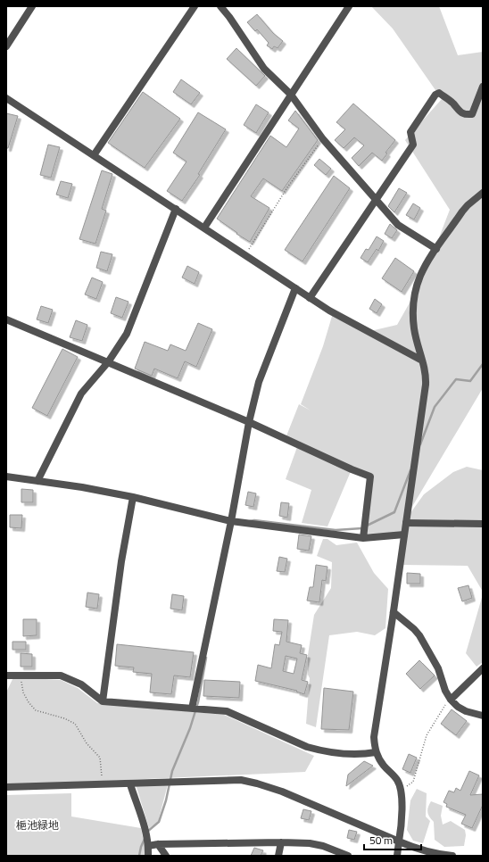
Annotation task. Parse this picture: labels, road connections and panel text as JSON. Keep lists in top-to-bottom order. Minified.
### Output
{"parks":["梔池緑地"],"scale_bar":"50 m"}
